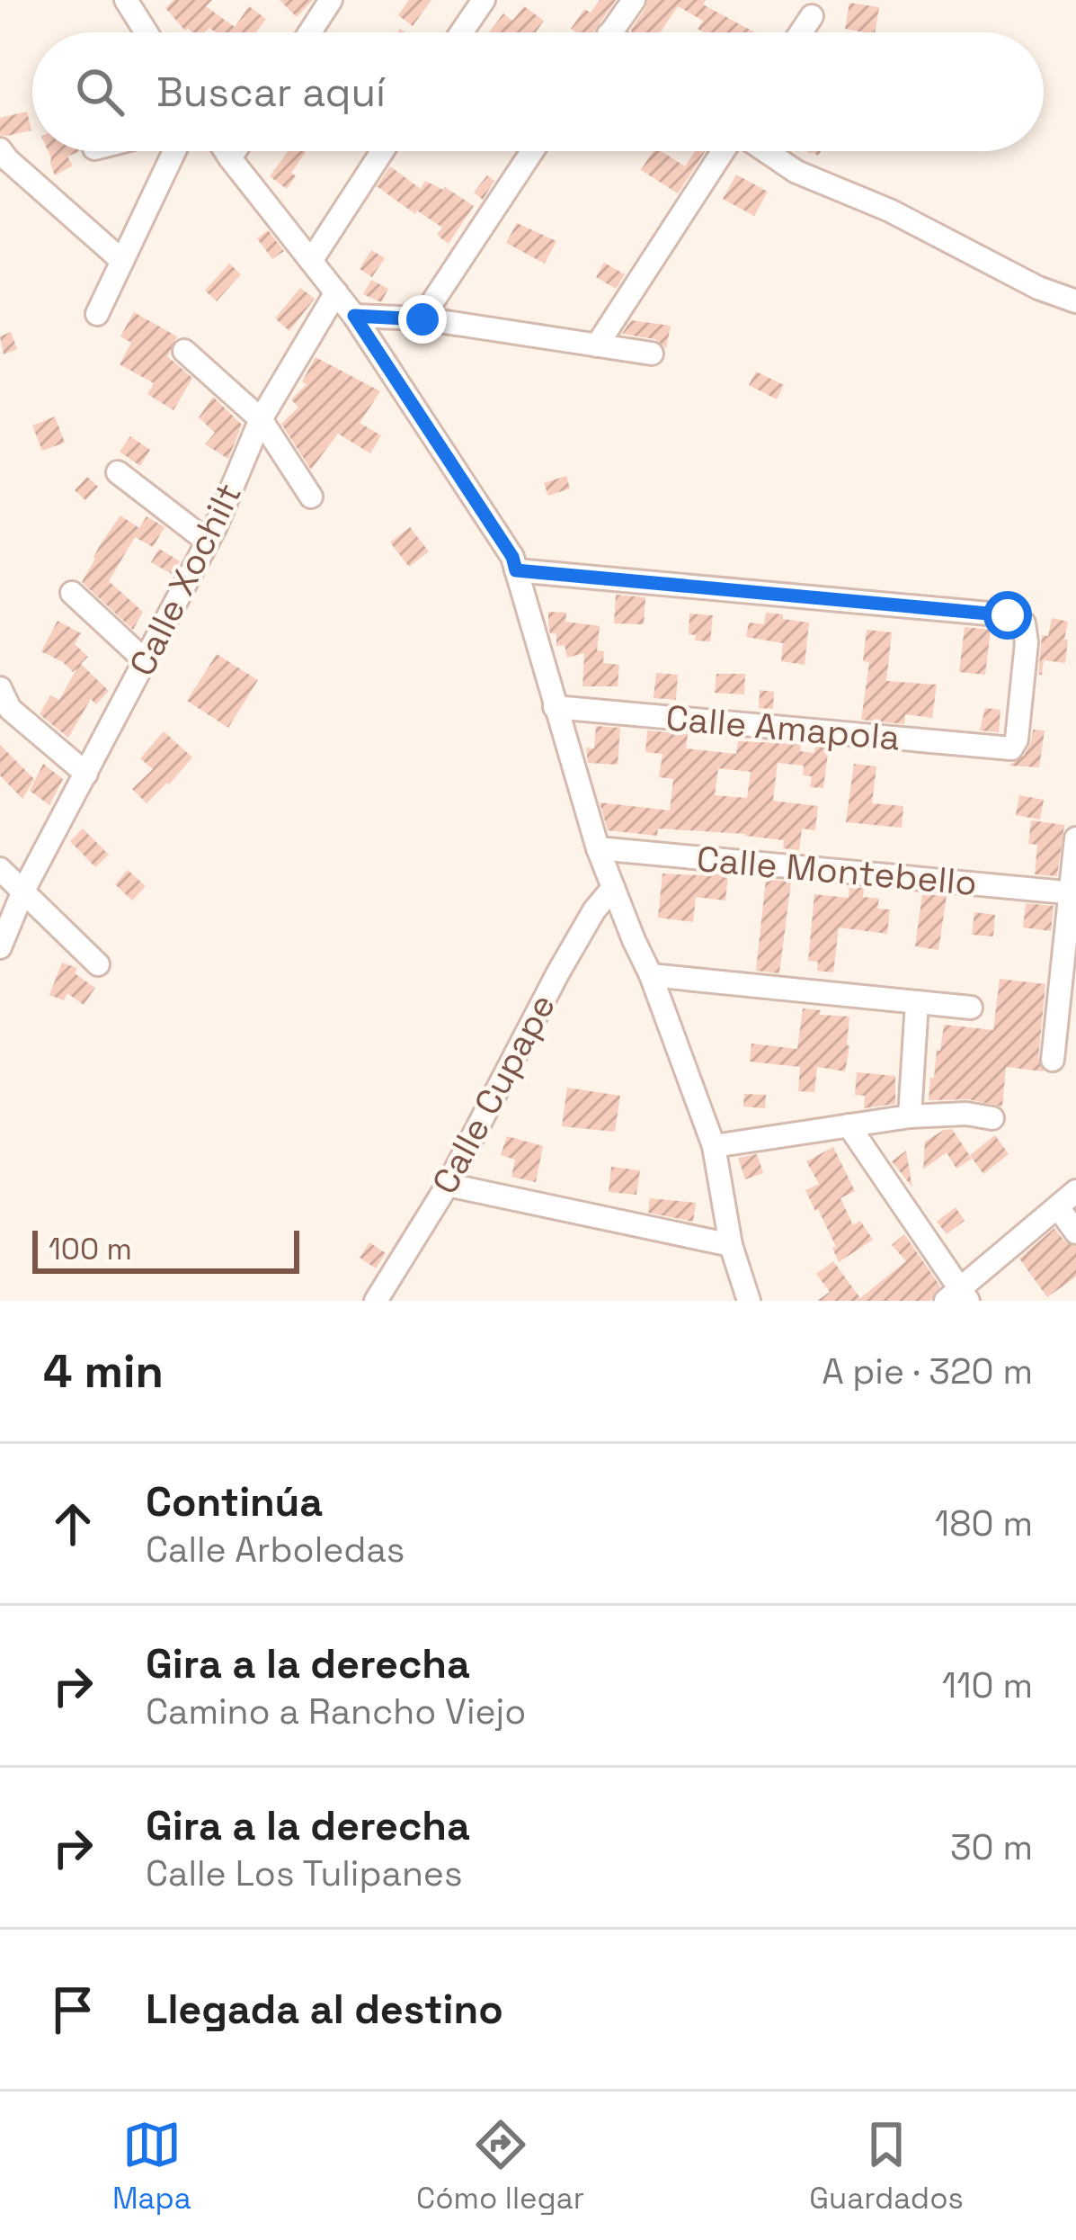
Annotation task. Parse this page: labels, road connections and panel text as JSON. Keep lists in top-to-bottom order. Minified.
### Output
{"streets":{"street":["Calle Xochilt","Calle Amapola","Calle Montebello","Calle Cupape"]},"scale_bar":"100 m","page":{"search":"Buscar aquí","scale":"100 m","heading":["4 min","A pie · 320 m"],"list":[["Continúa","Calle Arboledas","180 m"],["Gira a la derecha","Camino a Rancho Viejo","110 m"],["Gira a la derecha","Calle Los Tulipanes","30 m"],"Llegada al destino"],"nav":["Mapa","Cómo llegar","Guardados"]}}
